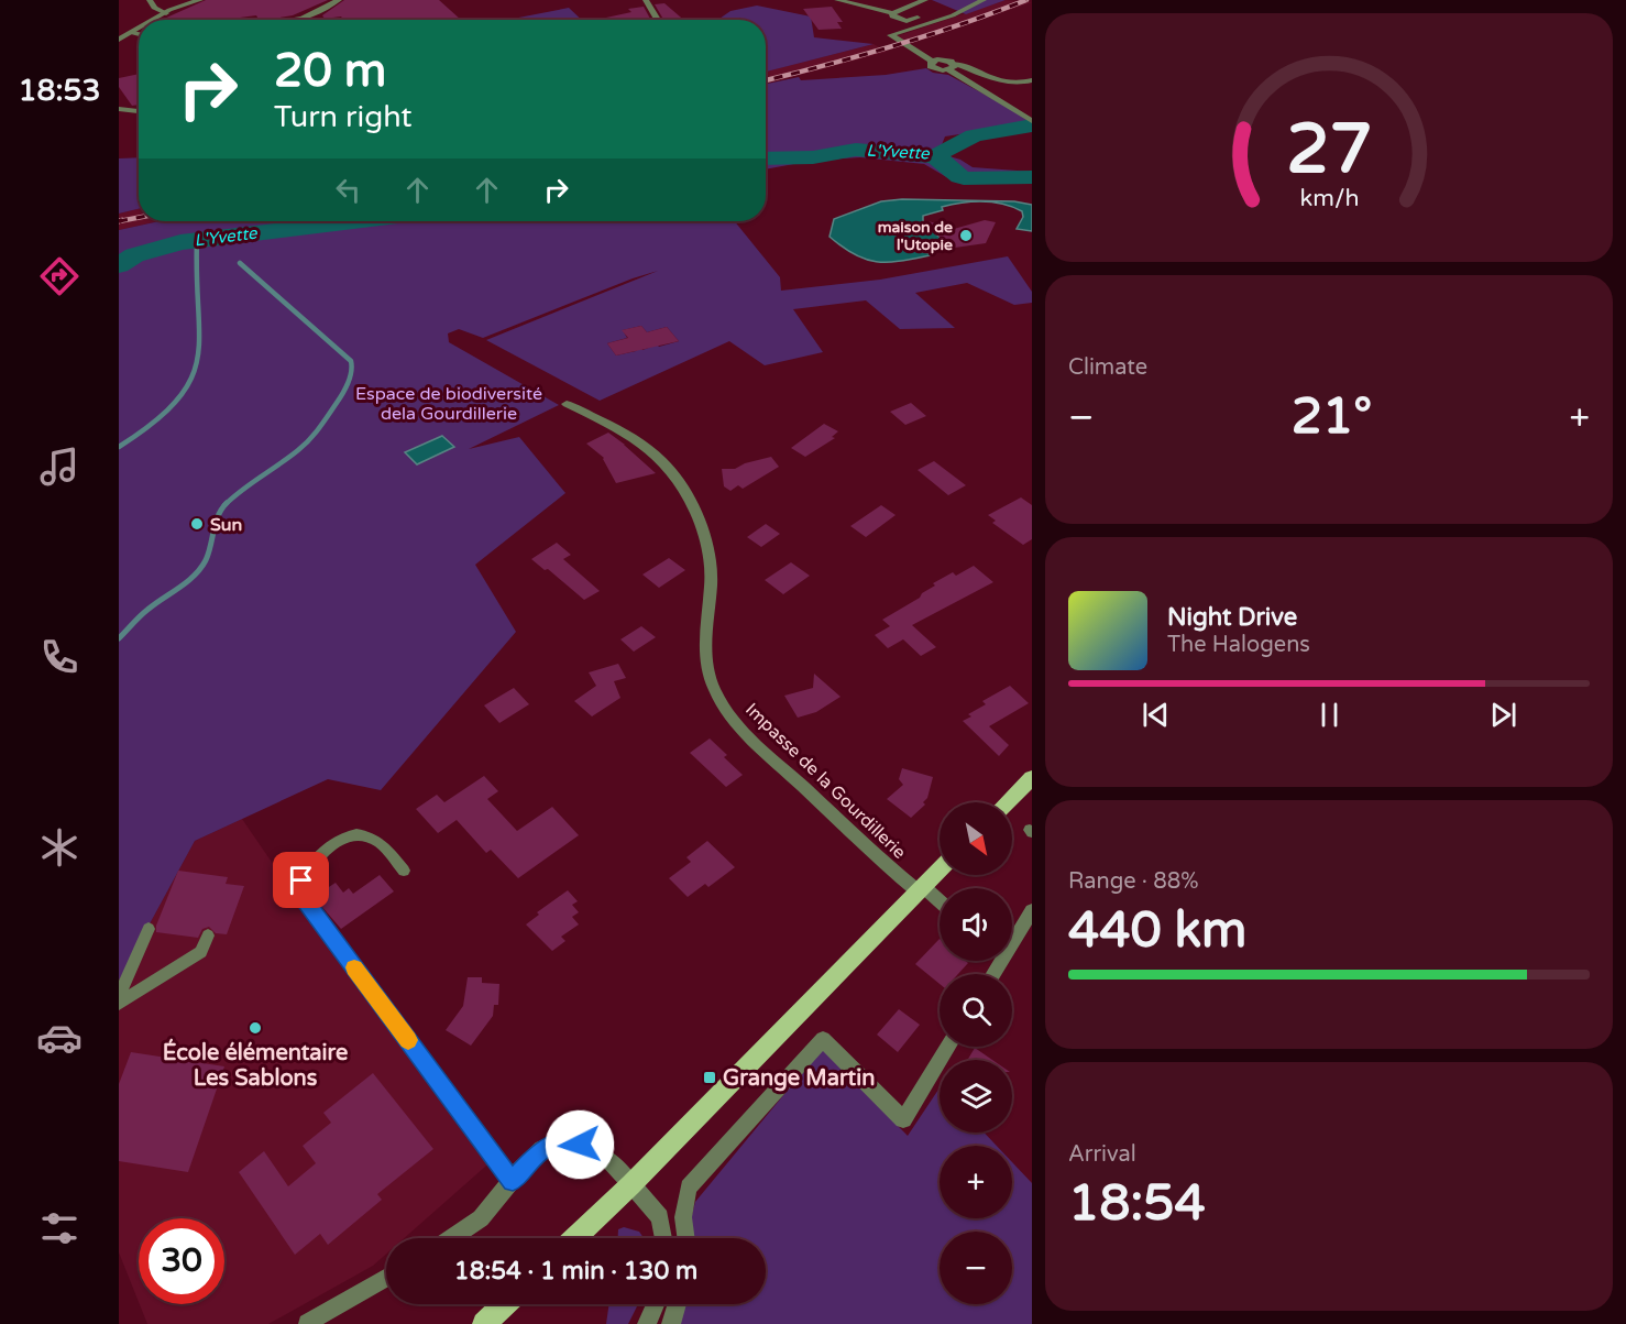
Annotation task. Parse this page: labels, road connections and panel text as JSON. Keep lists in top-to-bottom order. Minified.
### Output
{"streets":{"street":["Impasse de la Gourdillerie"]},"water":["L'Yvette"],"parks":["Espace de biodiversité dela Gourdillerie"],"places":{"other":["maison de l'Utopie","Sun","École élémentaire Les Sablons"],"transit":["Grange Martin"]},"north":"bottom right","page":{"tabs":"18:53","turn":["20 m","Turn right"],"tile":["Climate",["Range · 88%","440 km"],["Arrival","18:54"]],"heat":["−","21°","+"],"song":["Night Drive","The Halogens"],"map_buttons":["+","−"],"limit":"30","trip":"18:54 · 1 min · 130 m","gauge":["27","km/h"]}}
